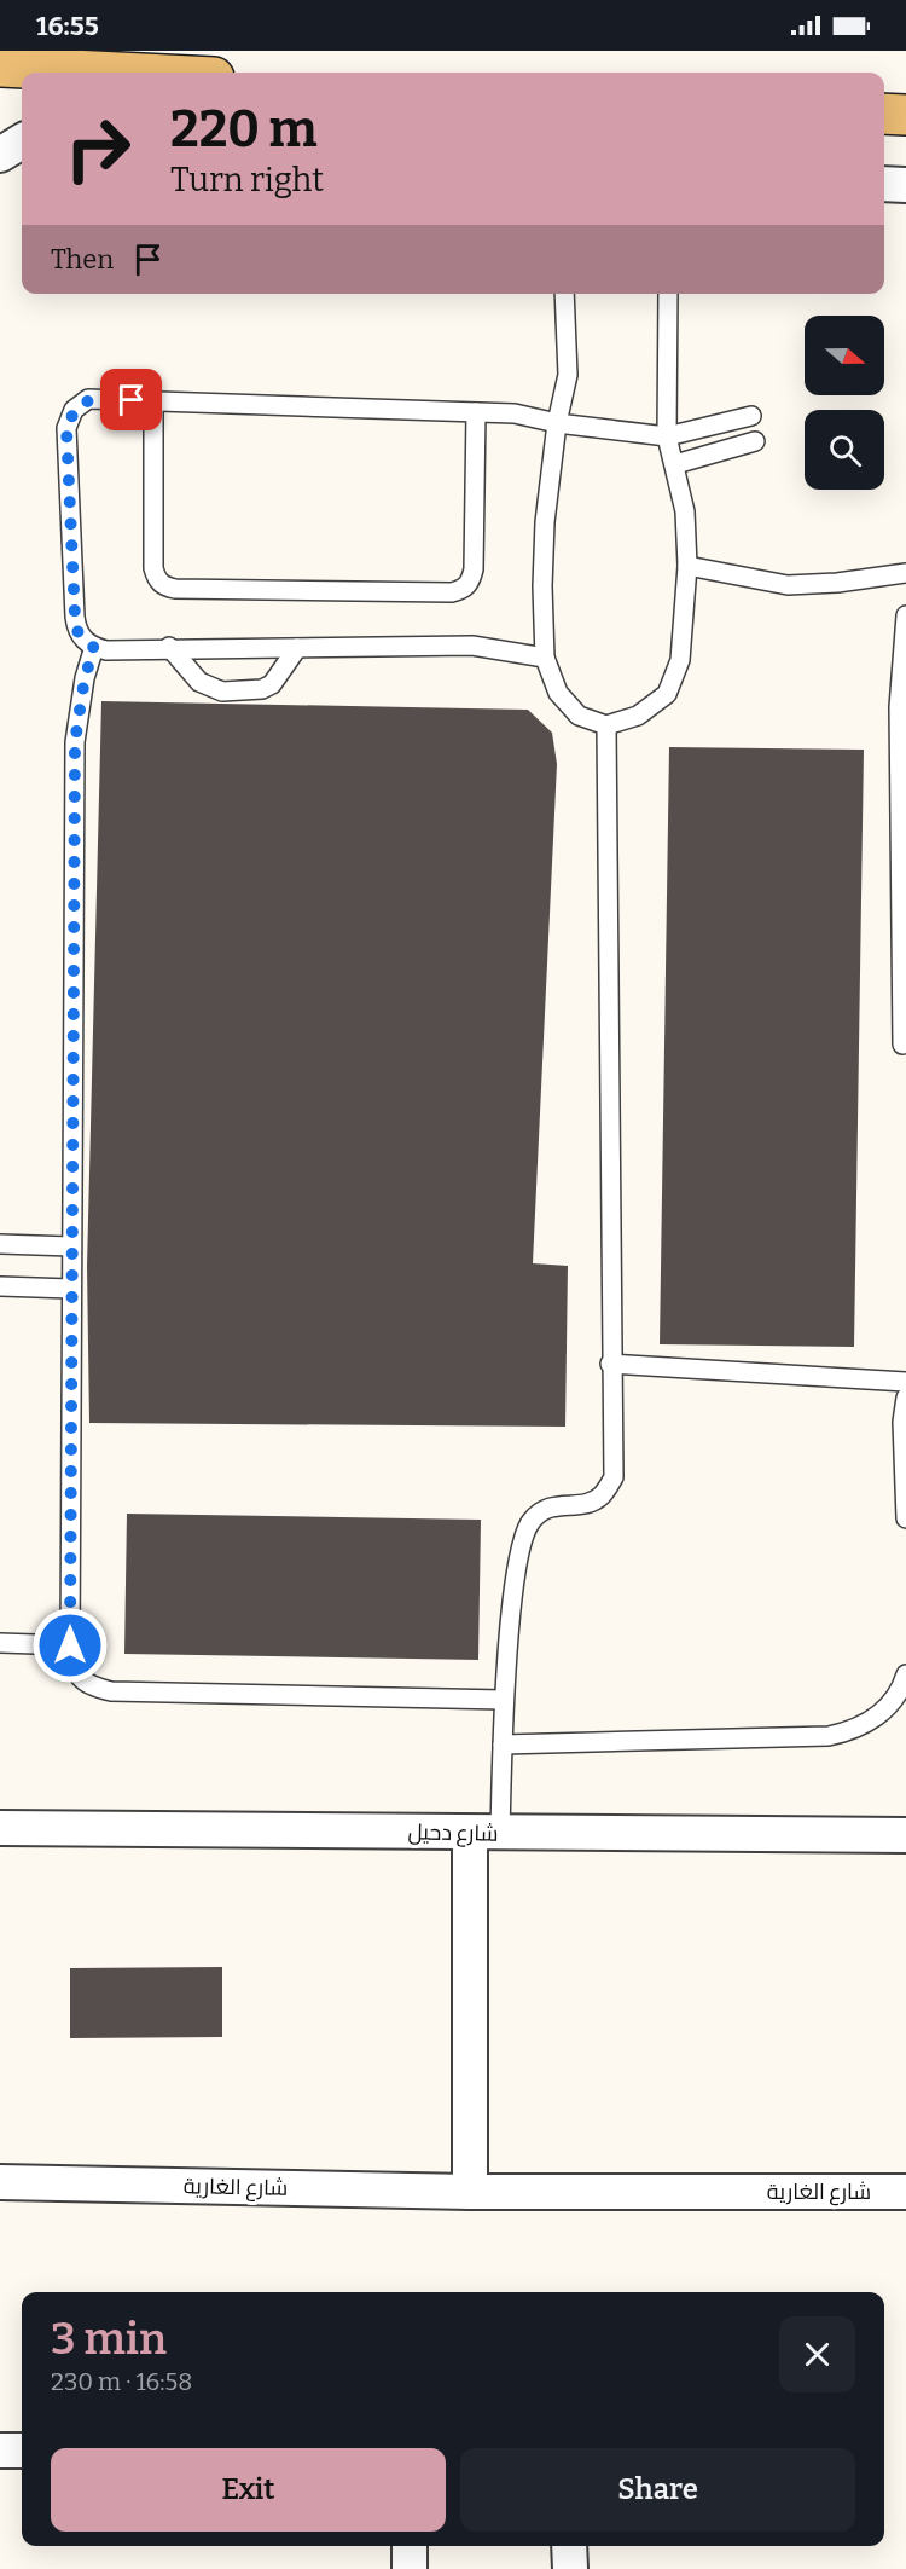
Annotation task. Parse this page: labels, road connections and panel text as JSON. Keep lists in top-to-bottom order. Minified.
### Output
{"streets":{"street":["شارع دحيل","شارع الغارية"]},"north":"right","page":{"status":"16:55","turn":["220 m","Turn right"],"then":"Then","heading":["3 min","230 m · 16:58"],"buttons":["Exit","Share"]}}
